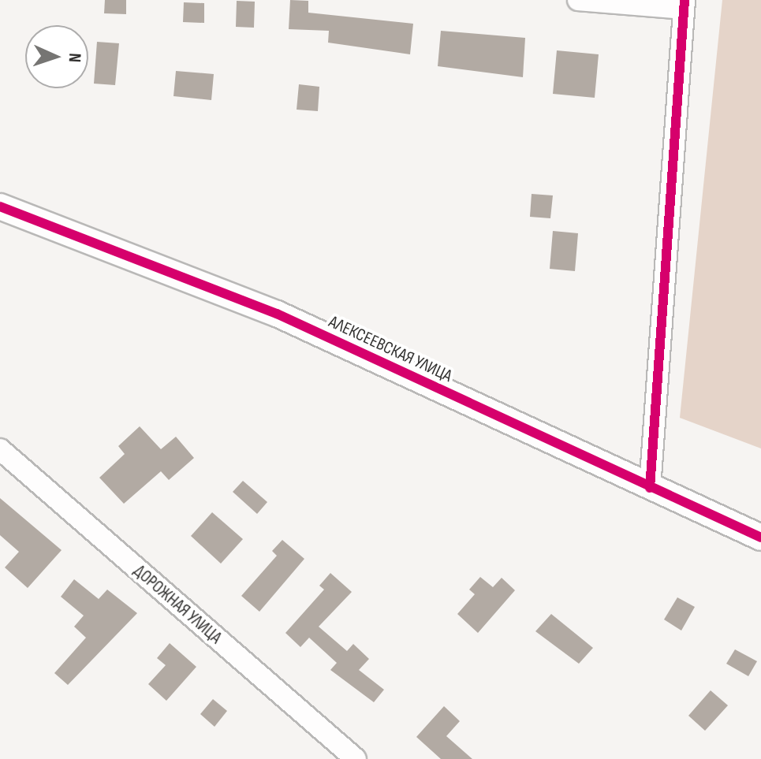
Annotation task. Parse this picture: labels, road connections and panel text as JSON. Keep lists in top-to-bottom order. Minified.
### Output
{"streets":{"street":["АЛЕКСЕЕВСКАЯ УЛИЦА","ДОРОЖНАЯ УЛИЦА"]},"north":"right"}
